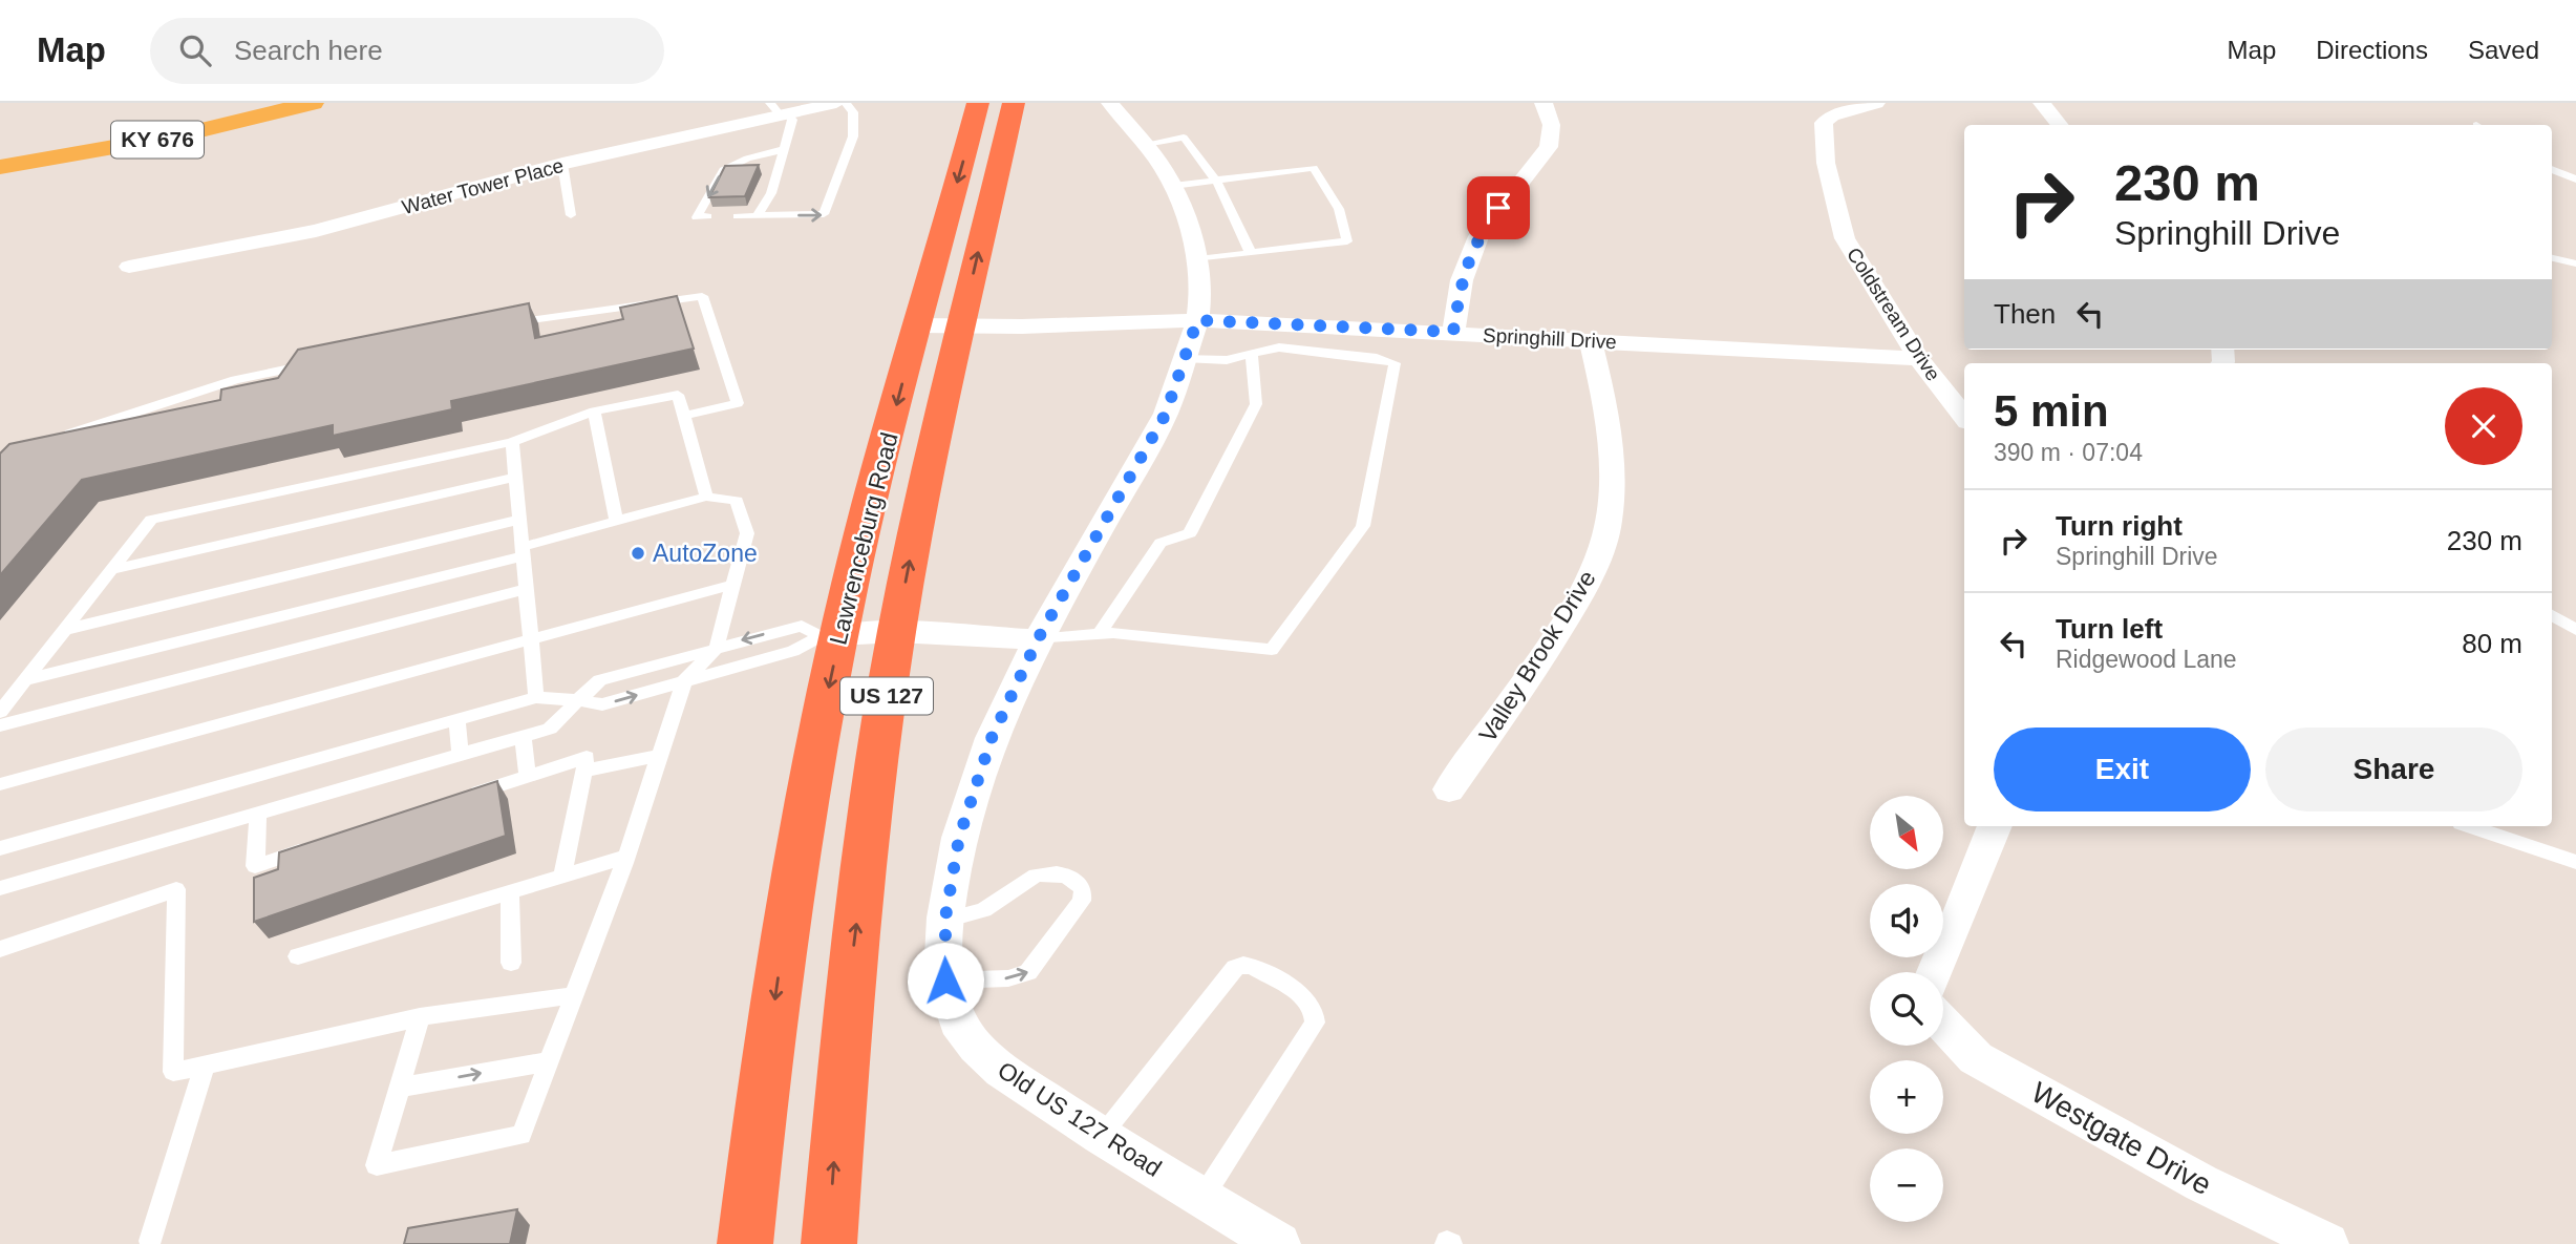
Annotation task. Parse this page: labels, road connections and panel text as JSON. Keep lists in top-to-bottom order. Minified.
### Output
{"streets":{"highway":["Lawrenceburg Road","US 127"],"main road":["KY 676"],"street":["Water Tower Place","Coldstream Drive","Springhill Drive","Valley Brook Drive","Old US 127 Road","Westgate Drive"]},"crossings":[["Coldstream Drive","Springhill Drive"],["Springhill Drive","Lawrenceburg Road"],["Springhill Drive","Valley Brook Drive"],["Springhill Drive","Old US 127 Road"]],"places":["AutoZone"],"north":"bottom right","page":{"header":"Map","search":"Search here","nav":["Map","Directions","Saved"],"turn":["230 m","Springhill Drive"],"then":"Then","heading":["5 min","390 m · 07:04"],"list":[{"name":"Turn right","note":"Springhill Drive","value":"230 m"},{"name":"Turn left","note":"Ridgewood Lane","value":"80 m"}],"buttons":["Exit","Share"],"map_buttons":["+","−"]}}
